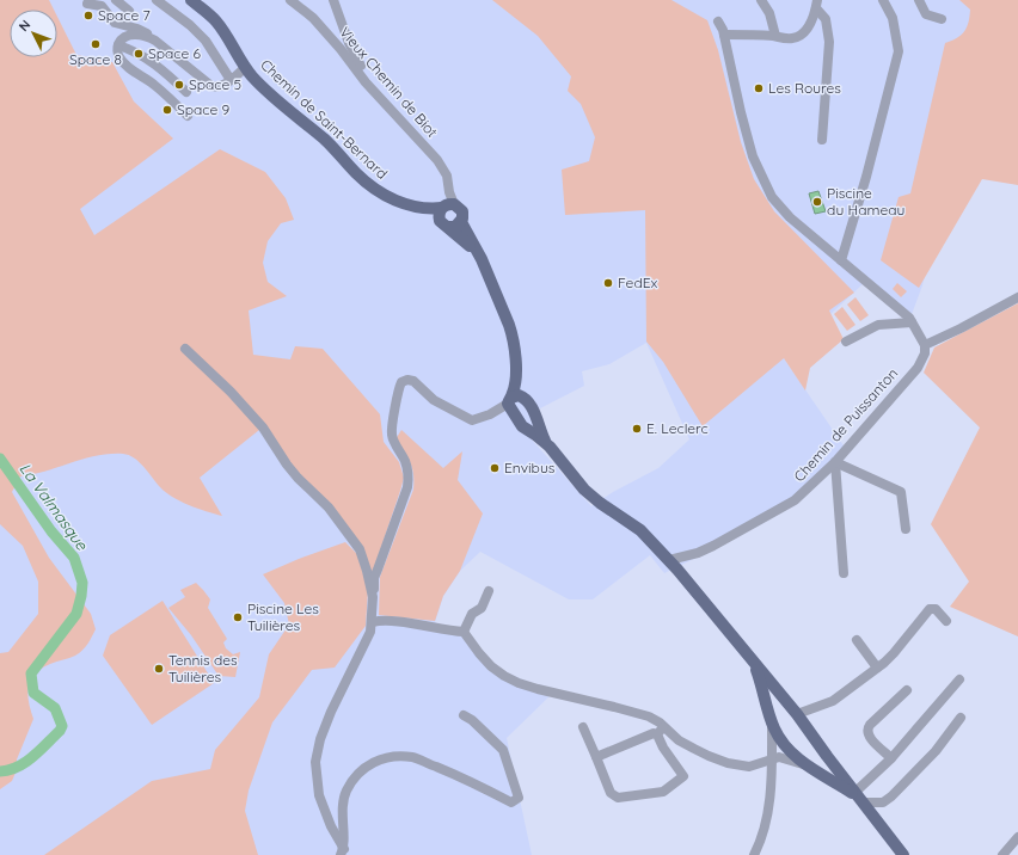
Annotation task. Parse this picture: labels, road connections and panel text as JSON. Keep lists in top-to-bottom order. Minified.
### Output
{"streets":{"main road":["Chemin de Saint-Bernard"],"street":["Vieux Chemin de Biot","Chemin de Puissanton"]},"crossings":[["Vieux Chemin de Biot","Chemin de Saint-Bernard"]],"water":["La Valmasque"],"places":["Space 7","Space 8","Space 6","Space 5","Les Roures","Space 9","Piscine du Hameau","FedEx","E. Leclerc","Envibus","Piscine Les Tuilières","Tennis des Tuilières"],"north":"top left"}
